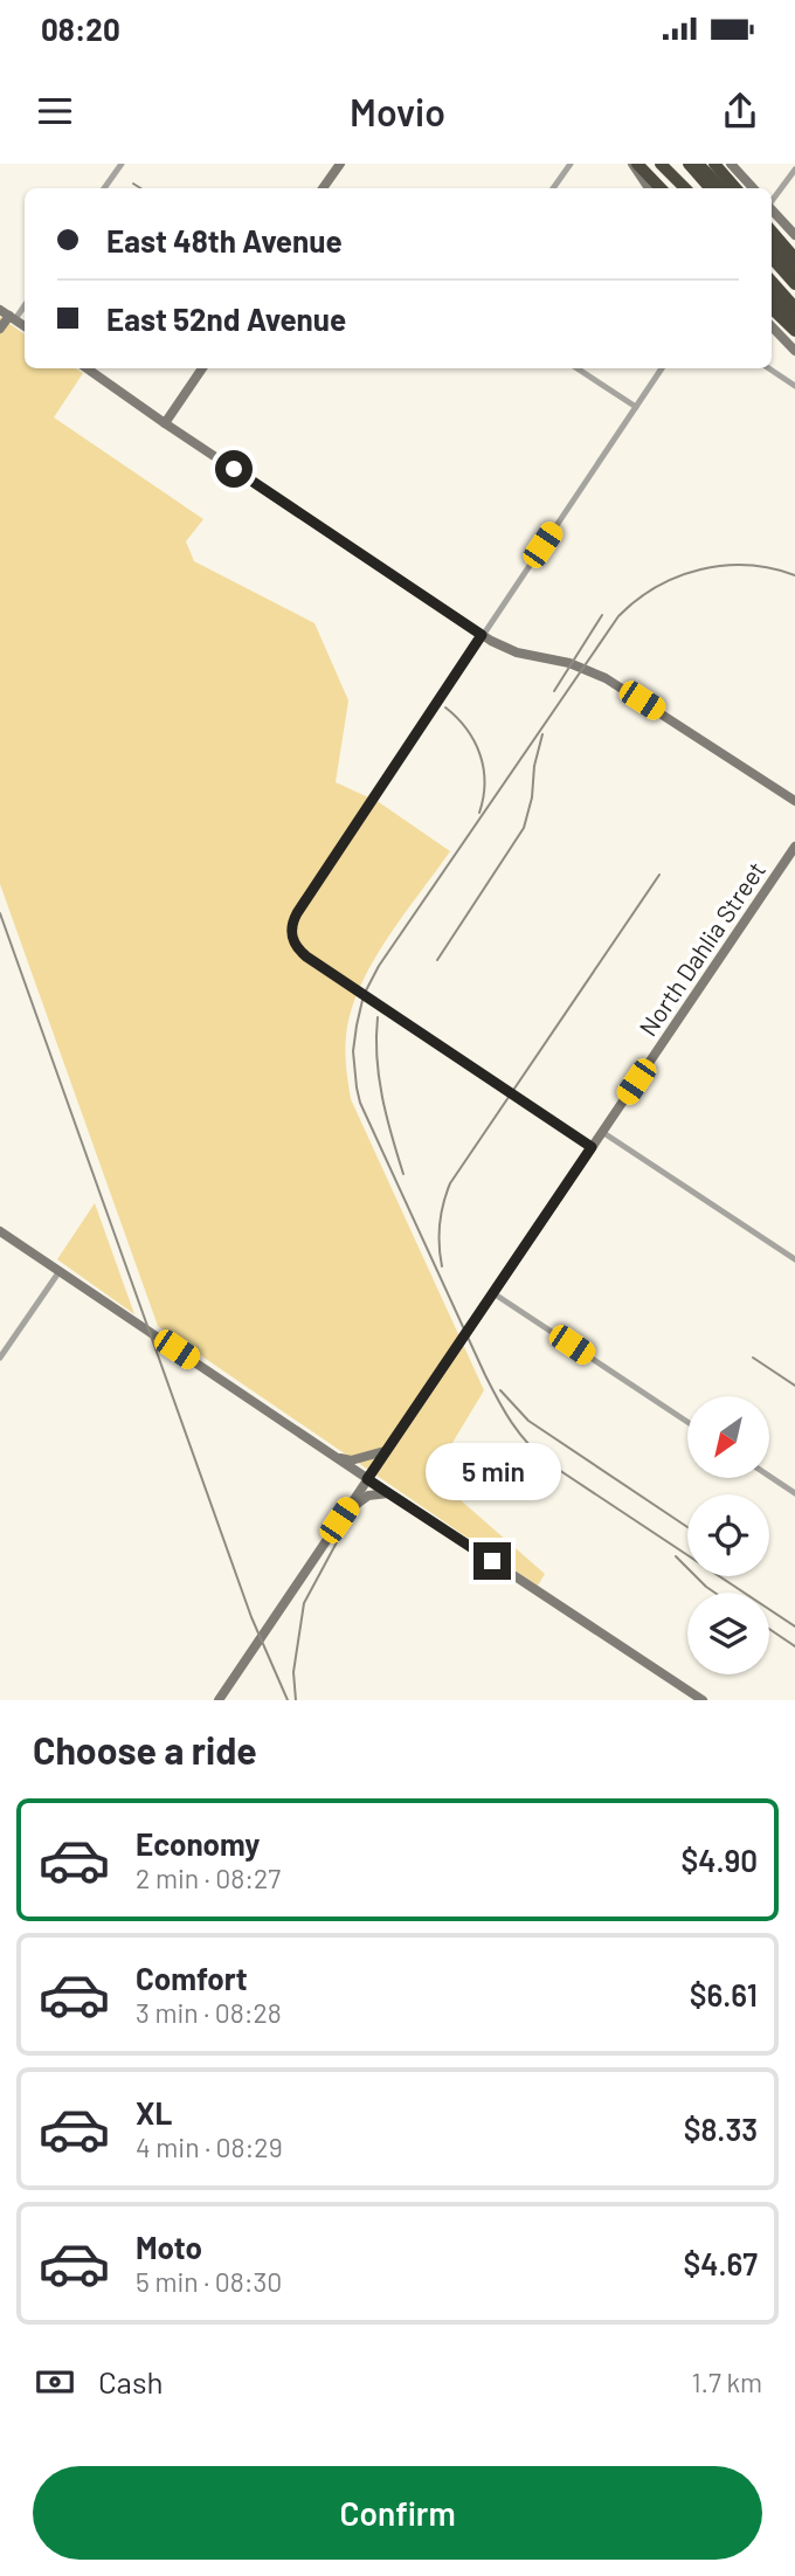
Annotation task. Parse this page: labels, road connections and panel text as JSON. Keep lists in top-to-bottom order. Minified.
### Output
{"streets":{"street":["North Dahlia Street"]},"north":"bottom left","page":{"status":"08:20","header":"Movio","banner":["East 48th Avenue","East 52nd Avenue"],"bubble":"5 min","heading":"Choose a ride","list":[{"name":"Economy","note":"2 min · 08:27","value":"$4.90"},{"name":"Comfort","note":"3 min · 08:28","value":"$6.61"},{"name":"XL","note":"4 min · 08:29","value":"$8.33"},{"name":"Moto","note":"5 min · 08:30","value":"$4.67"}],"pay":["Cash","1.7 km"],"buttons":"Confirm"}}
